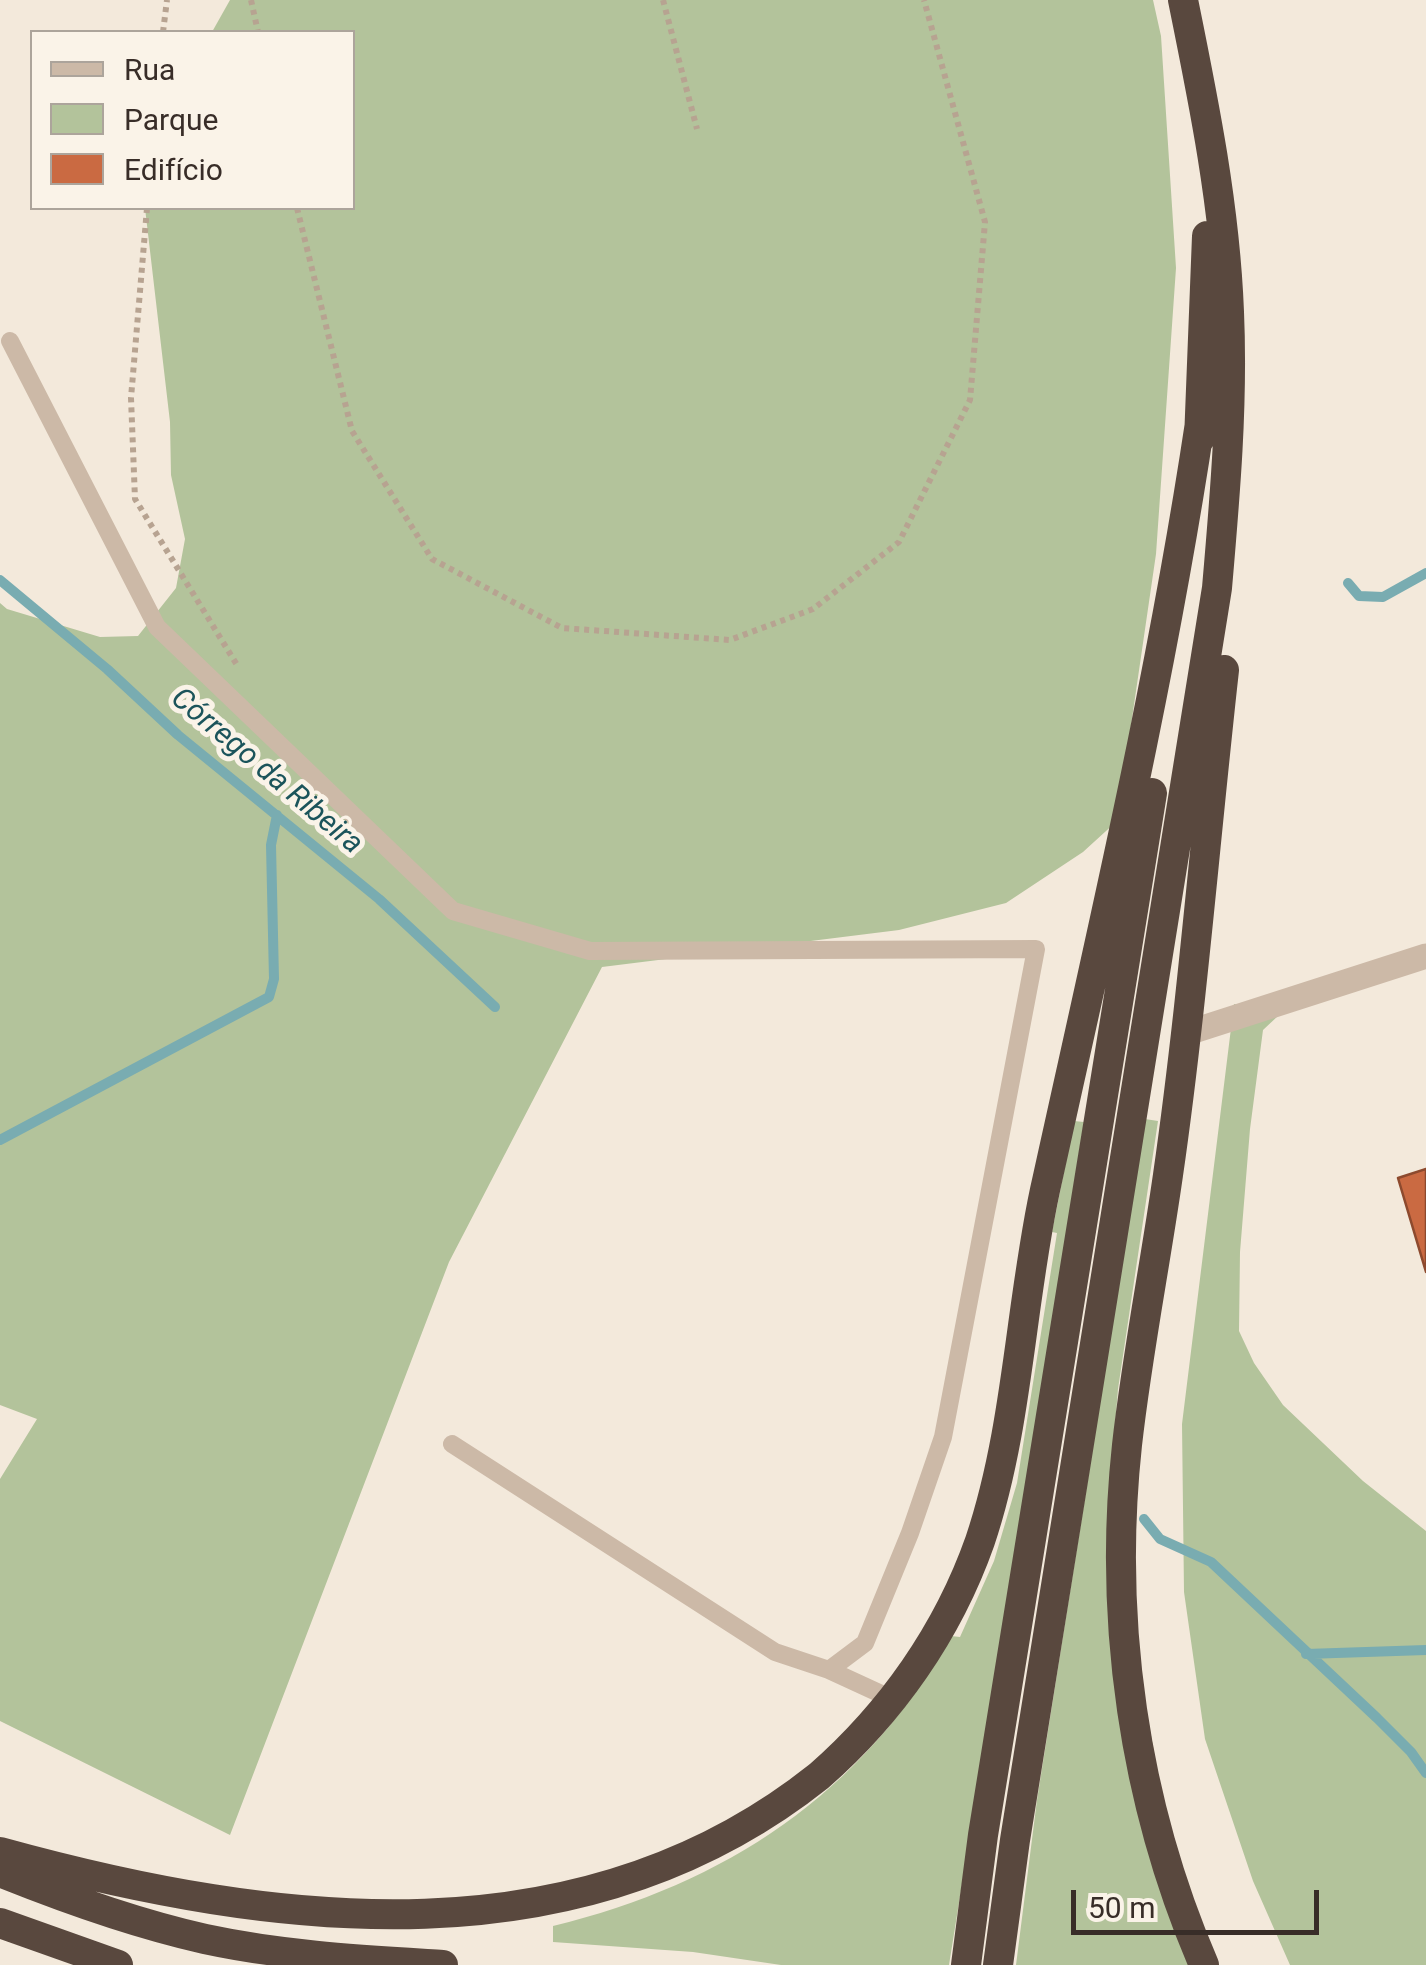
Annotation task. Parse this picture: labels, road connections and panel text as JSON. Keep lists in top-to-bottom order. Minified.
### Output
{"water":["Córrego da Ribeira"],"legend":["Rua","Parque","Edifício"],"scale_bar":"50 m"}
